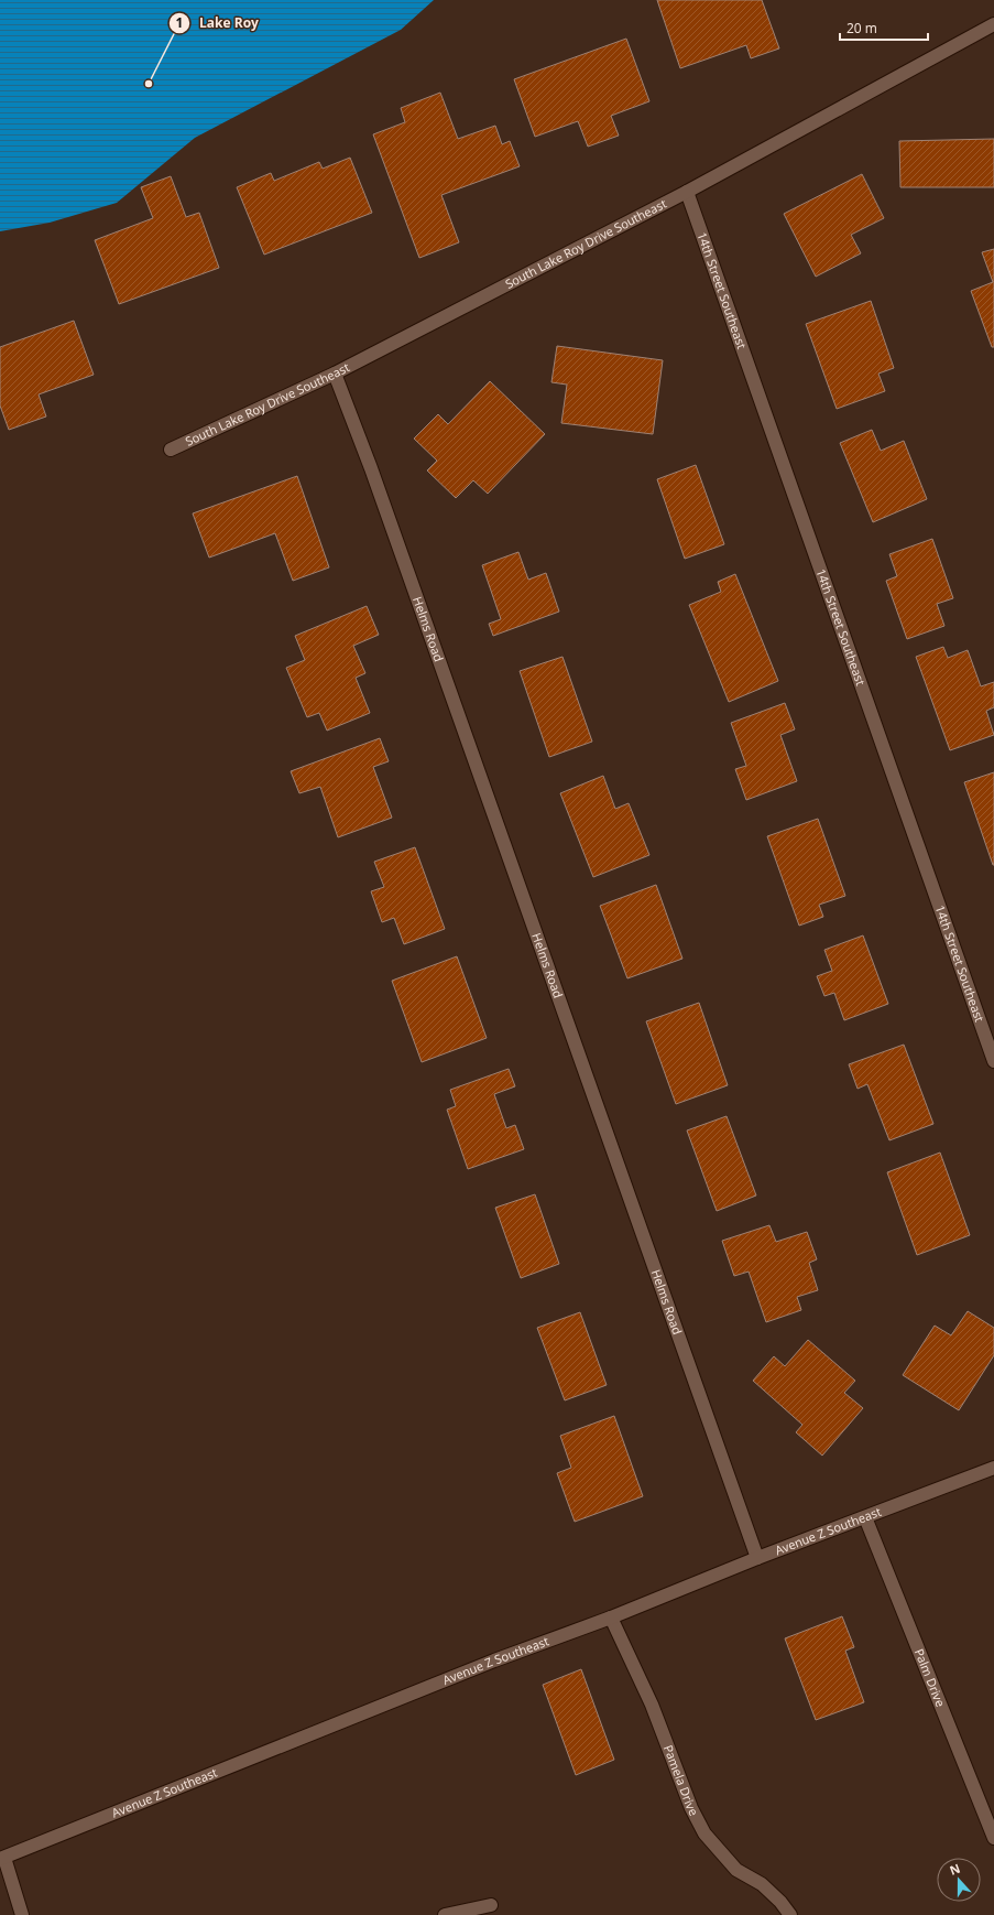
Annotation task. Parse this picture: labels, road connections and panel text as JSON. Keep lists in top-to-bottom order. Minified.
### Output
{"streets":{"street":["South Lake Roy Drive Southeast","14th Street Southeast","Helms Road","Avenue Z Southeast","Palm Drive","Pamela Drive"]},"crossings":[["South Lake Roy Drive Southeast","14th Street Southeast"],["South Lake Roy Drive Southeast","Helms Road"],["Helms Road","Avenue Z Southeast"],["Avenue Z Southeast","Palm Drive"],["Avenue Z Southeast","Pamela Drive"]],"places":["Lake Roy"],"scale_bar":"20 m","north":"top"}
